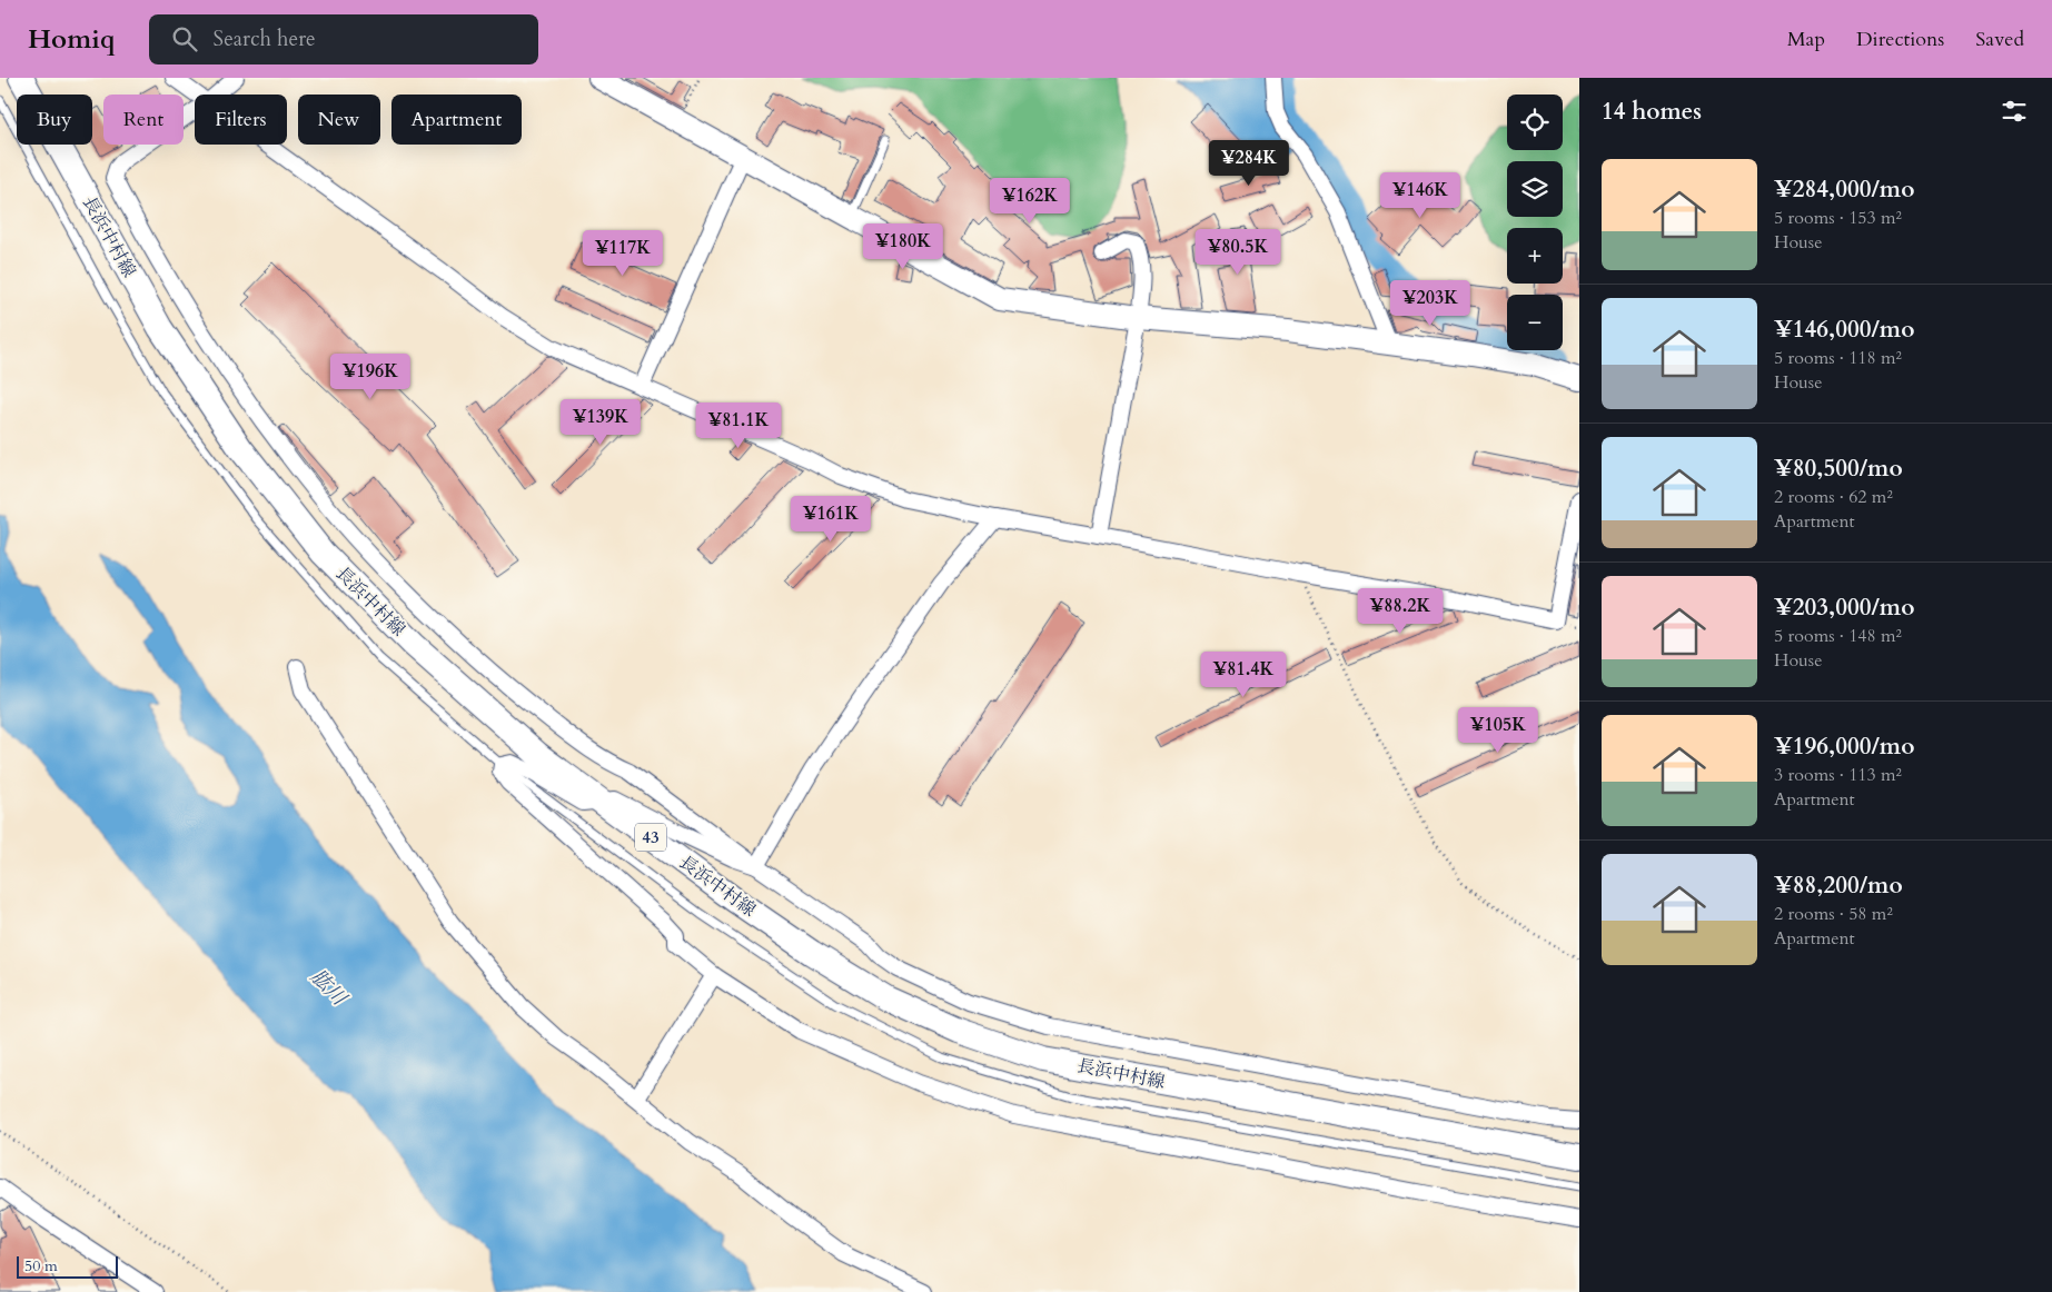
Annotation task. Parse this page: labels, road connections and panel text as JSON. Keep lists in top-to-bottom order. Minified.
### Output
{"streets":{"main road":["長浜中村線","43"]},"water":["肱川"],"scale_bar":"50 m","page":{"header":"Homiq","search":"Search here","nav":["Map","Directions","Saved"],"heading":"14 homes","map_buttons":["+","−"],"chip":["Buy","Rent","Filters","New","Apartment"],"price":["¥284K","¥146K","¥162K","¥180K","¥80.5K","¥117K","¥203K","¥196K","¥139K","¥81.1K","¥161K","¥88.2K","¥81.4K","¥105K"],"list":[{"name":"¥284,000/mo","note":"5 rooms · 153 m² · House"},{"name":"¥146,000/mo","note":"5 rooms · 118 m² · House"},{"name":"¥80,500/mo","note":"2 rooms · 62 m² · Apartment"},{"name":"¥203,000/mo","note":"5 rooms · 148 m² · House"},{"name":"¥196,000/mo","note":"3 rooms · 113 m² · Apartment"},{"name":"¥88,200/mo","note":"2 rooms · 58 m² · Apartment"}],"scale":"50 m"}}
